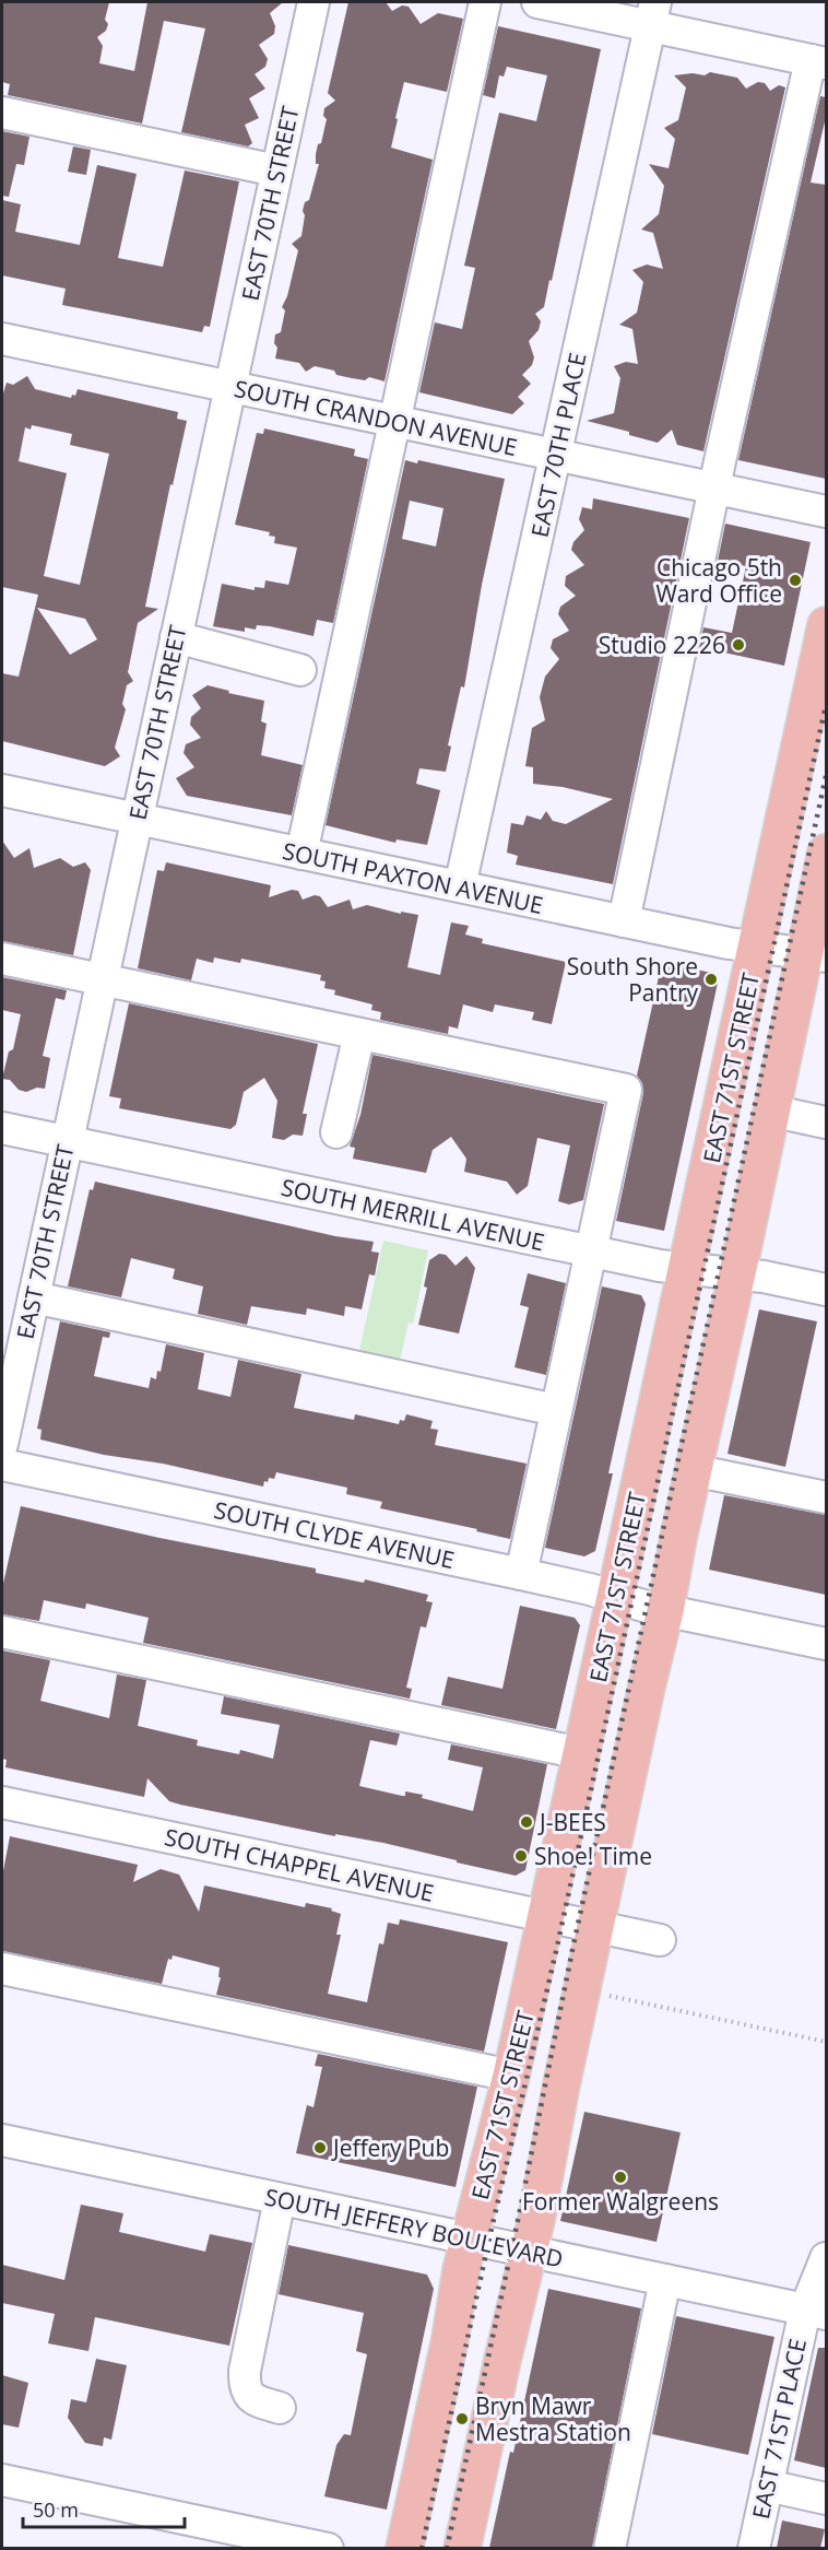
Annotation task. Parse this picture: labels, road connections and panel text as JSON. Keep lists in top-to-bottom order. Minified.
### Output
{"streets":{"main road":["EAST 71ST STREET"],"street":["EAST 70TH STREET","SOUTH CRANDON AVENUE","EAST 70TH PLACE","SOUTH PAXTON AVENUE","SOUTH MERRILL AVENUE","SOUTH CLYDE AVENUE","SOUTH CHAPPEL AVENUE","SOUTH JEFFERY BOULEVARD","EAST 71ST PLACE"]},"crossings":[["EAST 70TH STREET","SOUTH CRANDON AVENUE"],["EAST 70TH STREET","SOUTH PAXTON AVENUE"],["EAST 70TH STREET","SOUTH MERRILL AVENUE"],["SOUTH CRANDON AVENUE","EAST 70TH PLACE"],["EAST 70TH PLACE","SOUTH PAXTON AVENUE"],["SOUTH PAXTON AVENUE","EAST 71ST STREET"],["EAST 71ST STREET","SOUTH MERRILL AVENUE"],["EAST 71ST STREET","SOUTH CLYDE AVENUE"],["EAST 71ST STREET","SOUTH CHAPPEL AVENUE"],["EAST 71ST STREET","SOUTH JEFFERY BOULEVARD"],["SOUTH JEFFERY BOULEVARD","EAST 71ST PLACE"]],"places":["Chicago 5th Ward Office","Studio 2226","South Shore Pantry","J-BEES","Shoe! Time","Jeffery Pub","Former Walgreens","Bryn Mawr Mestra Station"],"scale_bar":"50 m"}
